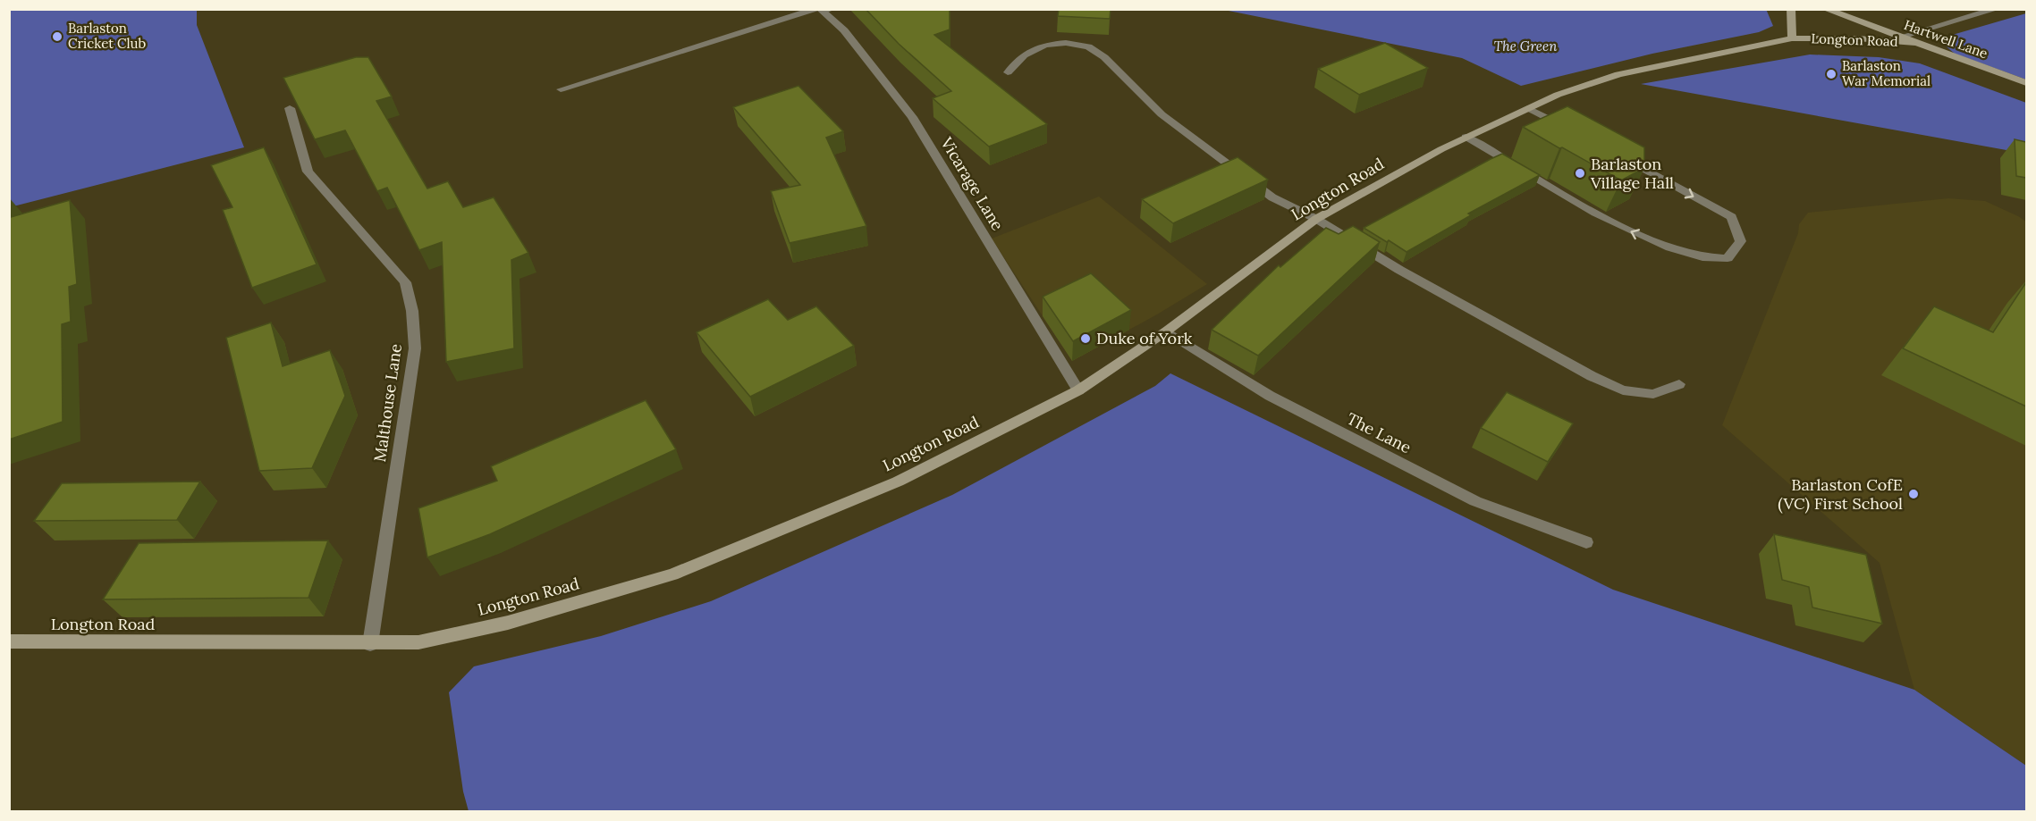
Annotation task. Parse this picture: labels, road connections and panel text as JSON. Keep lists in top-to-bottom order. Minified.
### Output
{"streets":{"street":["Hartwell Lane","Longton Road","Vicarage Lane","Malthouse Lane","The Lane"]},"crossings":[["Hartwell Lane","Longton Road"],["Longton Road","Vicarage Lane"],["Longton Road","Malthouse Lane"],["Longton Road","The Lane"]],"parks":["The Green"],"places":["Barlaston Cricket Club","Barlaston War Memorial","Barlaston Village Hall","Duke of York","Barlaston CofE (VC) First School"]}
